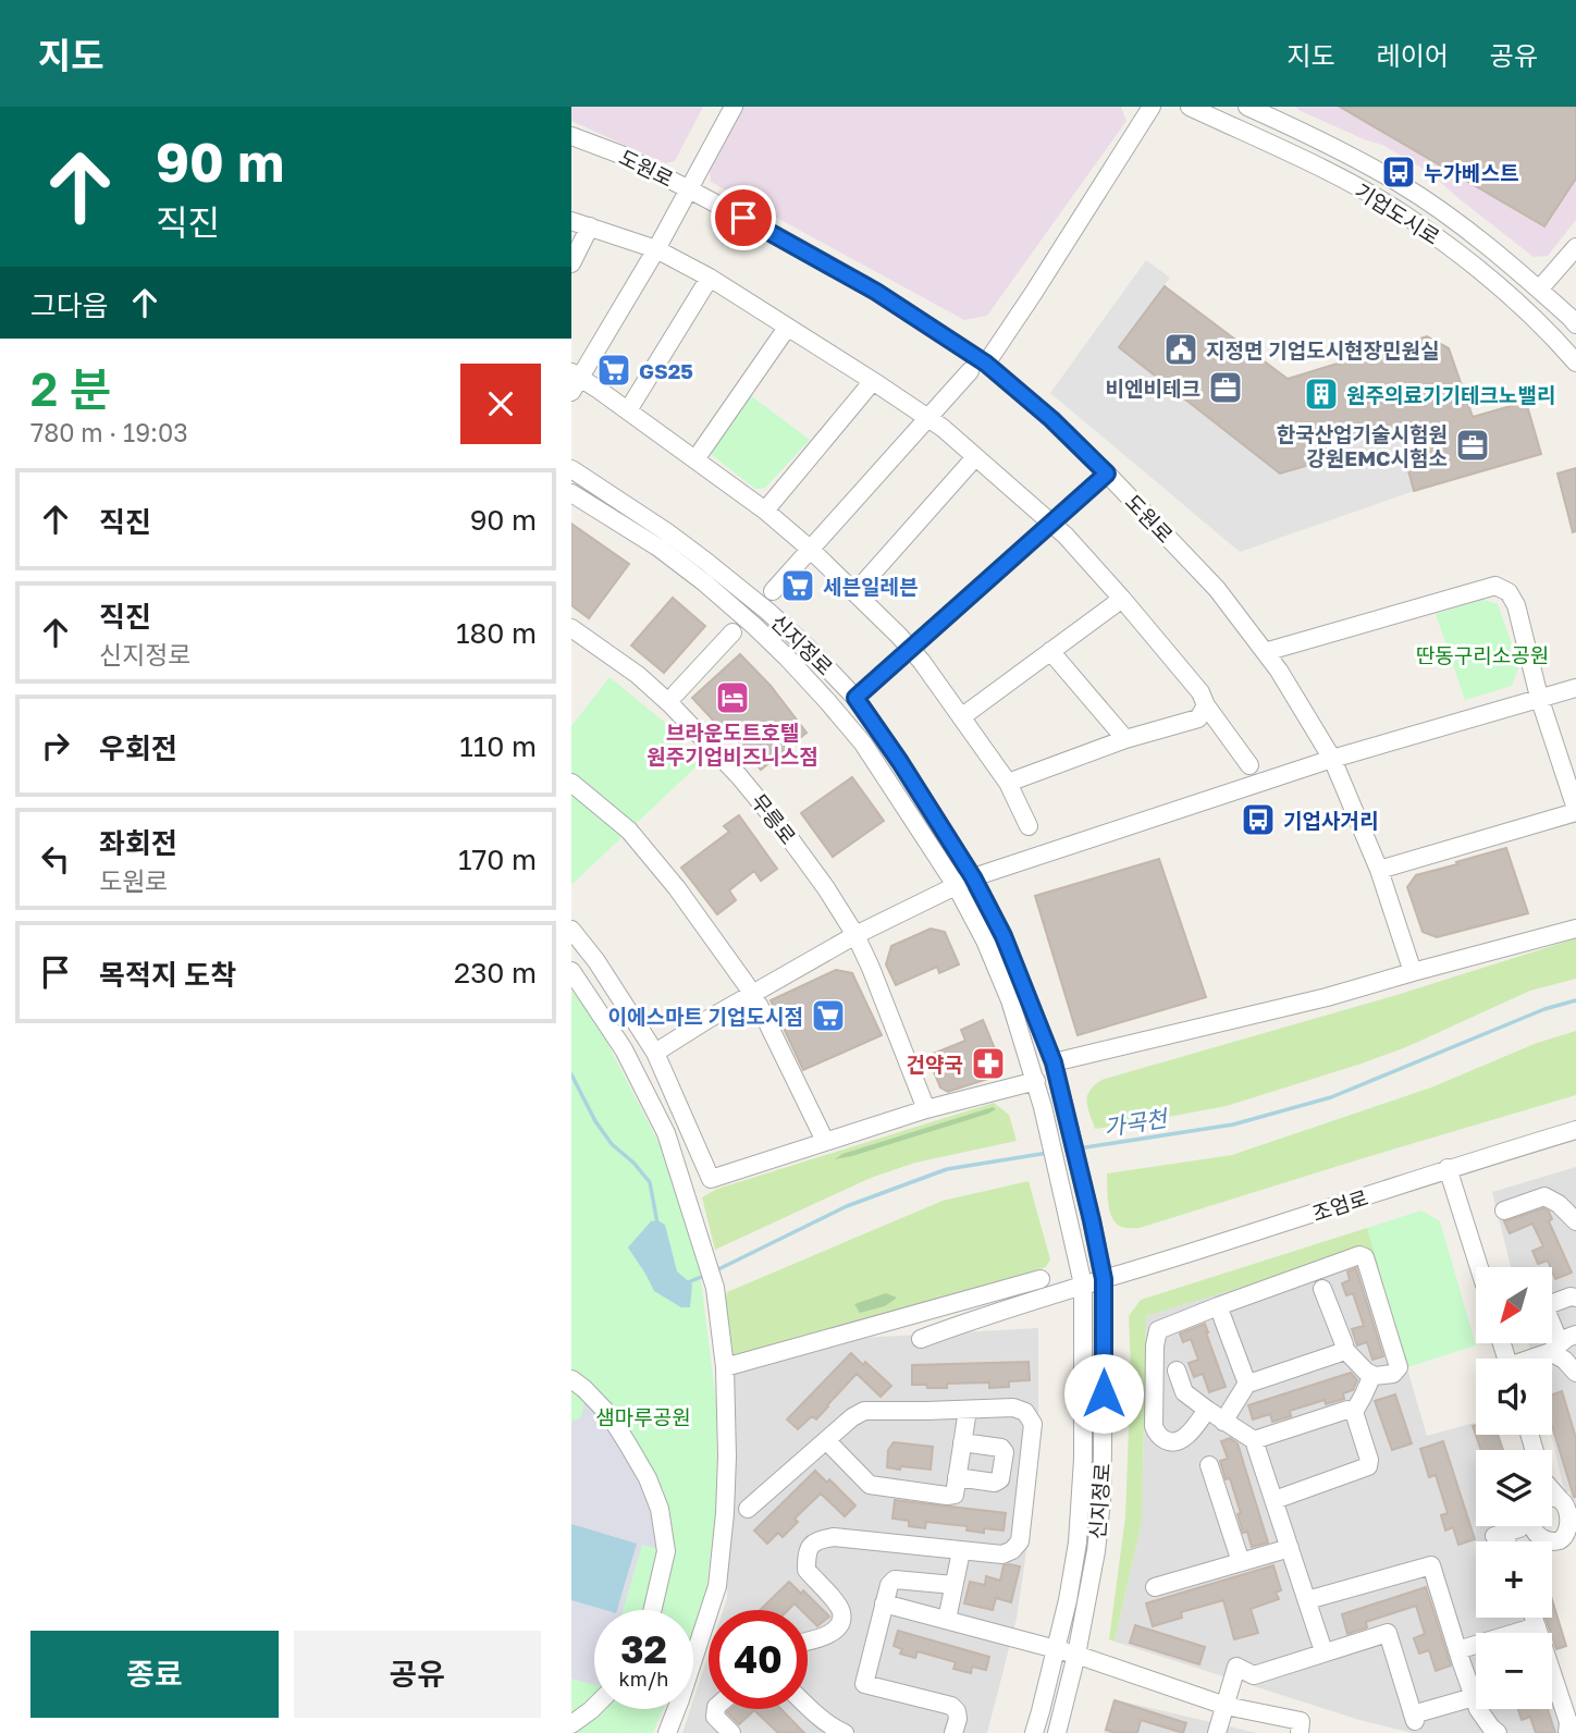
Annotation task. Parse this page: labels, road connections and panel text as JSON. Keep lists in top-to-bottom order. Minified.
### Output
{"streets":{"street":["도원로","기업도시로","신지정로","무릉로","조엄로"]},"crossings":[["신지정로","조엄로"]],"water":["가곡천"],"parks":["딴동구리소공원","샘마루공원"],"places":{"bus stop":["누가베스트","기업사거리"],"public building":["지정면 기업도시현장민원실"],"supermarket":["GS25","세븐일레븐","이에스마트 기업도시점"],"office":["비엔비테크","한국산업기술시험원 강원EMC시험소"],"building":["원주의료기기테크노밸리"],"hotel":["브라운도트호텔 원주기업비즈니스점"],"pharmacy":["건약국"]},"north":"bottom left","page":{"header":"지도","nav":["지도","레이어","공유"],"turn":["90 m","직진"],"then":"그다음","heading":["2 분","780 m · 19:03"],"list":[{"name":"직진","value":"90 m"},{"name":"직진","note":"신지정로","value":"180 m"},{"name":"우회전","value":"110 m"},{"name":"좌회전","note":"도원로","value":"170 m"},{"name":"목적지 도착","value":"230 m"}],"map_buttons":["+","−"],"speed":"32 km/h","limit":"40","buttons":["종료","공유"]}}
